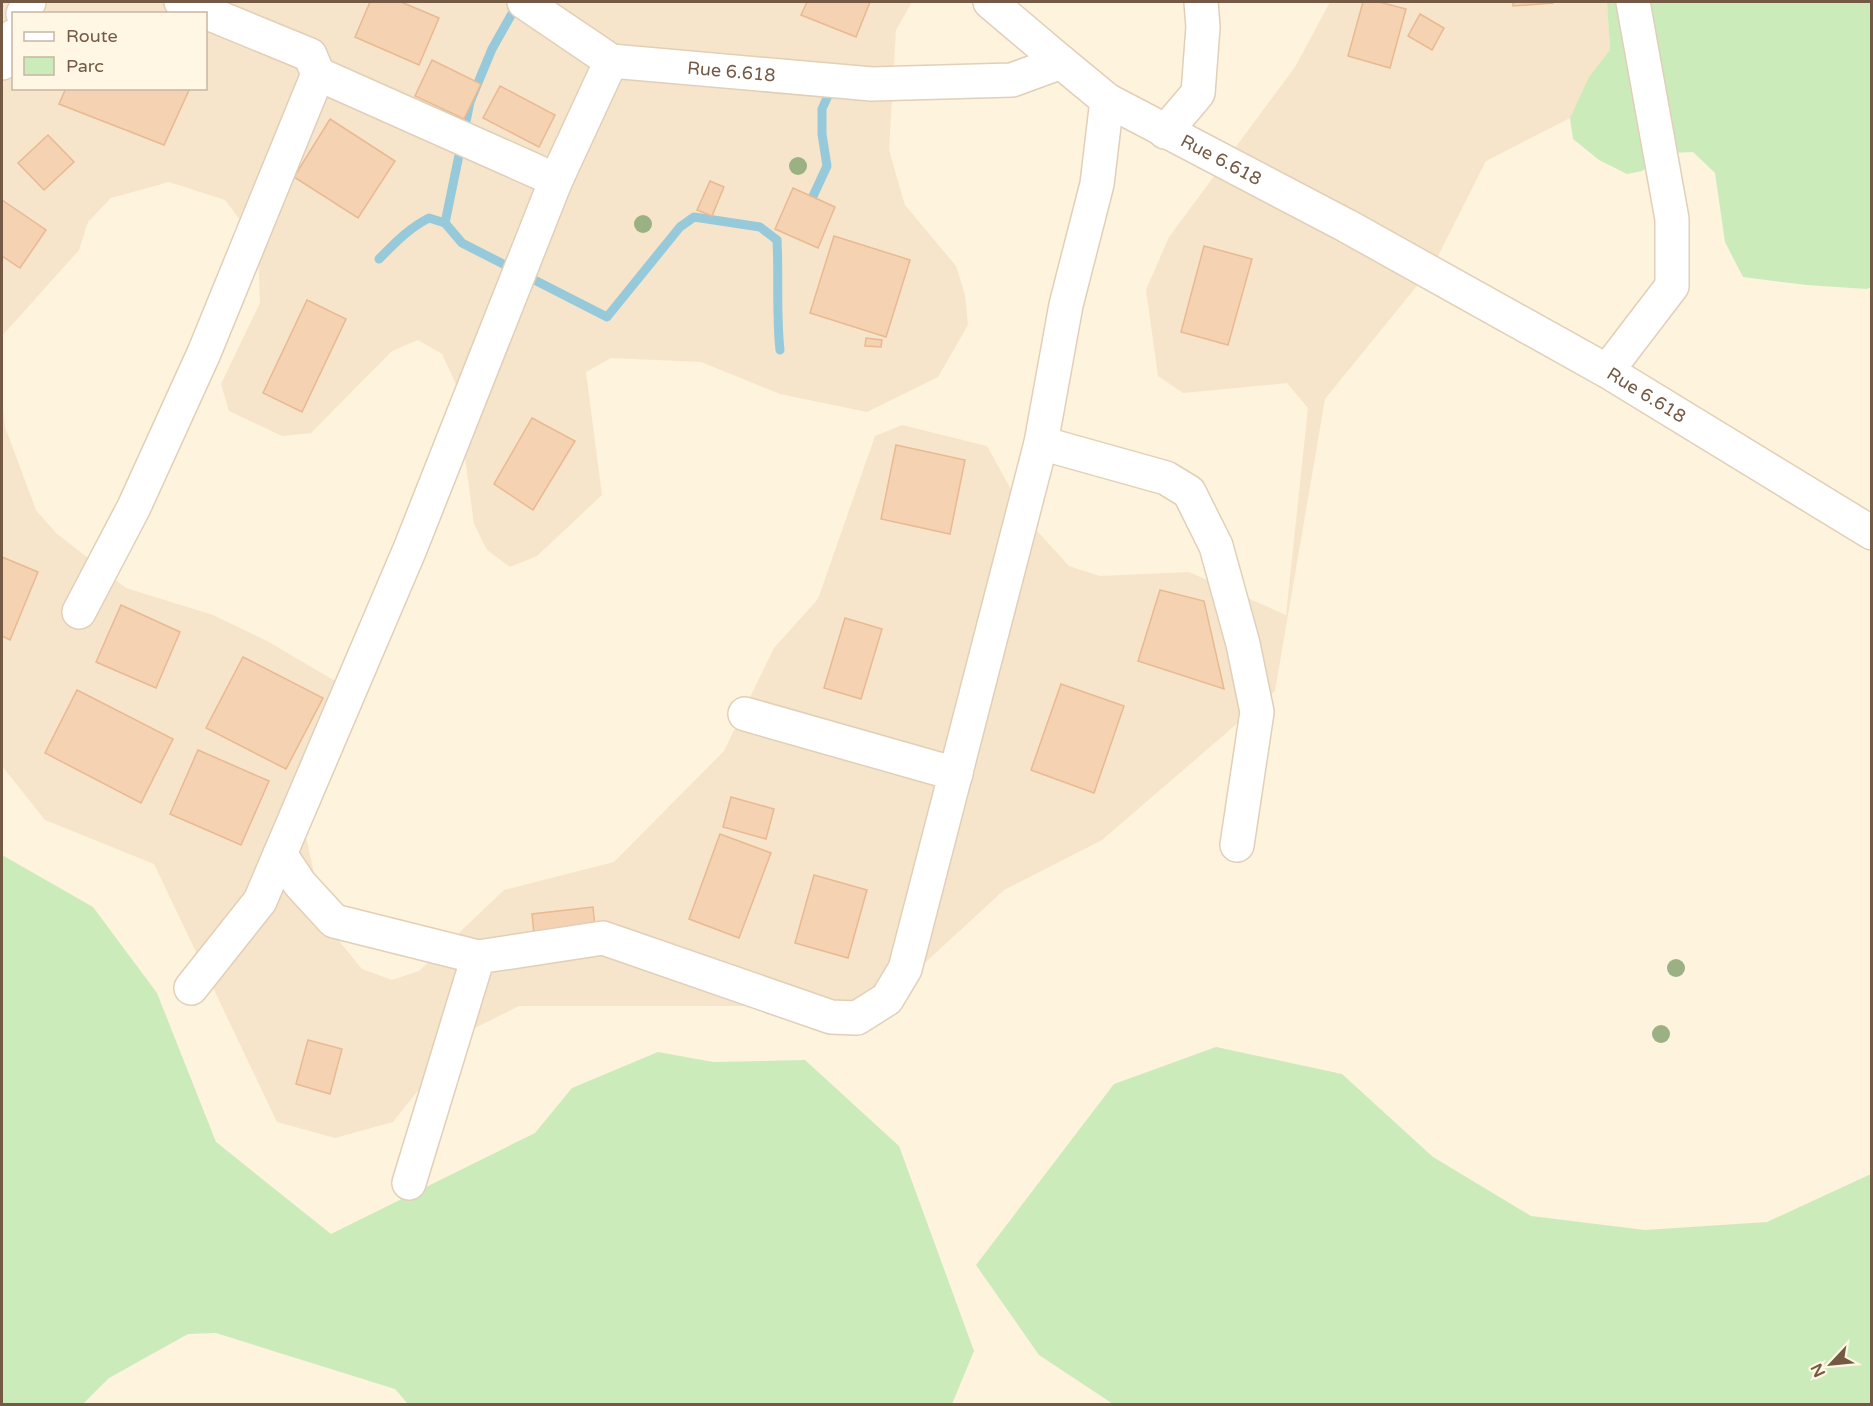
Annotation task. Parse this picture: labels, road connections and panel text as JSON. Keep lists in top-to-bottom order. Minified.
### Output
{"streets":{"street":["Rue 6.618"]},"legend":["Route","Parc"],"north":"bottom left"}
